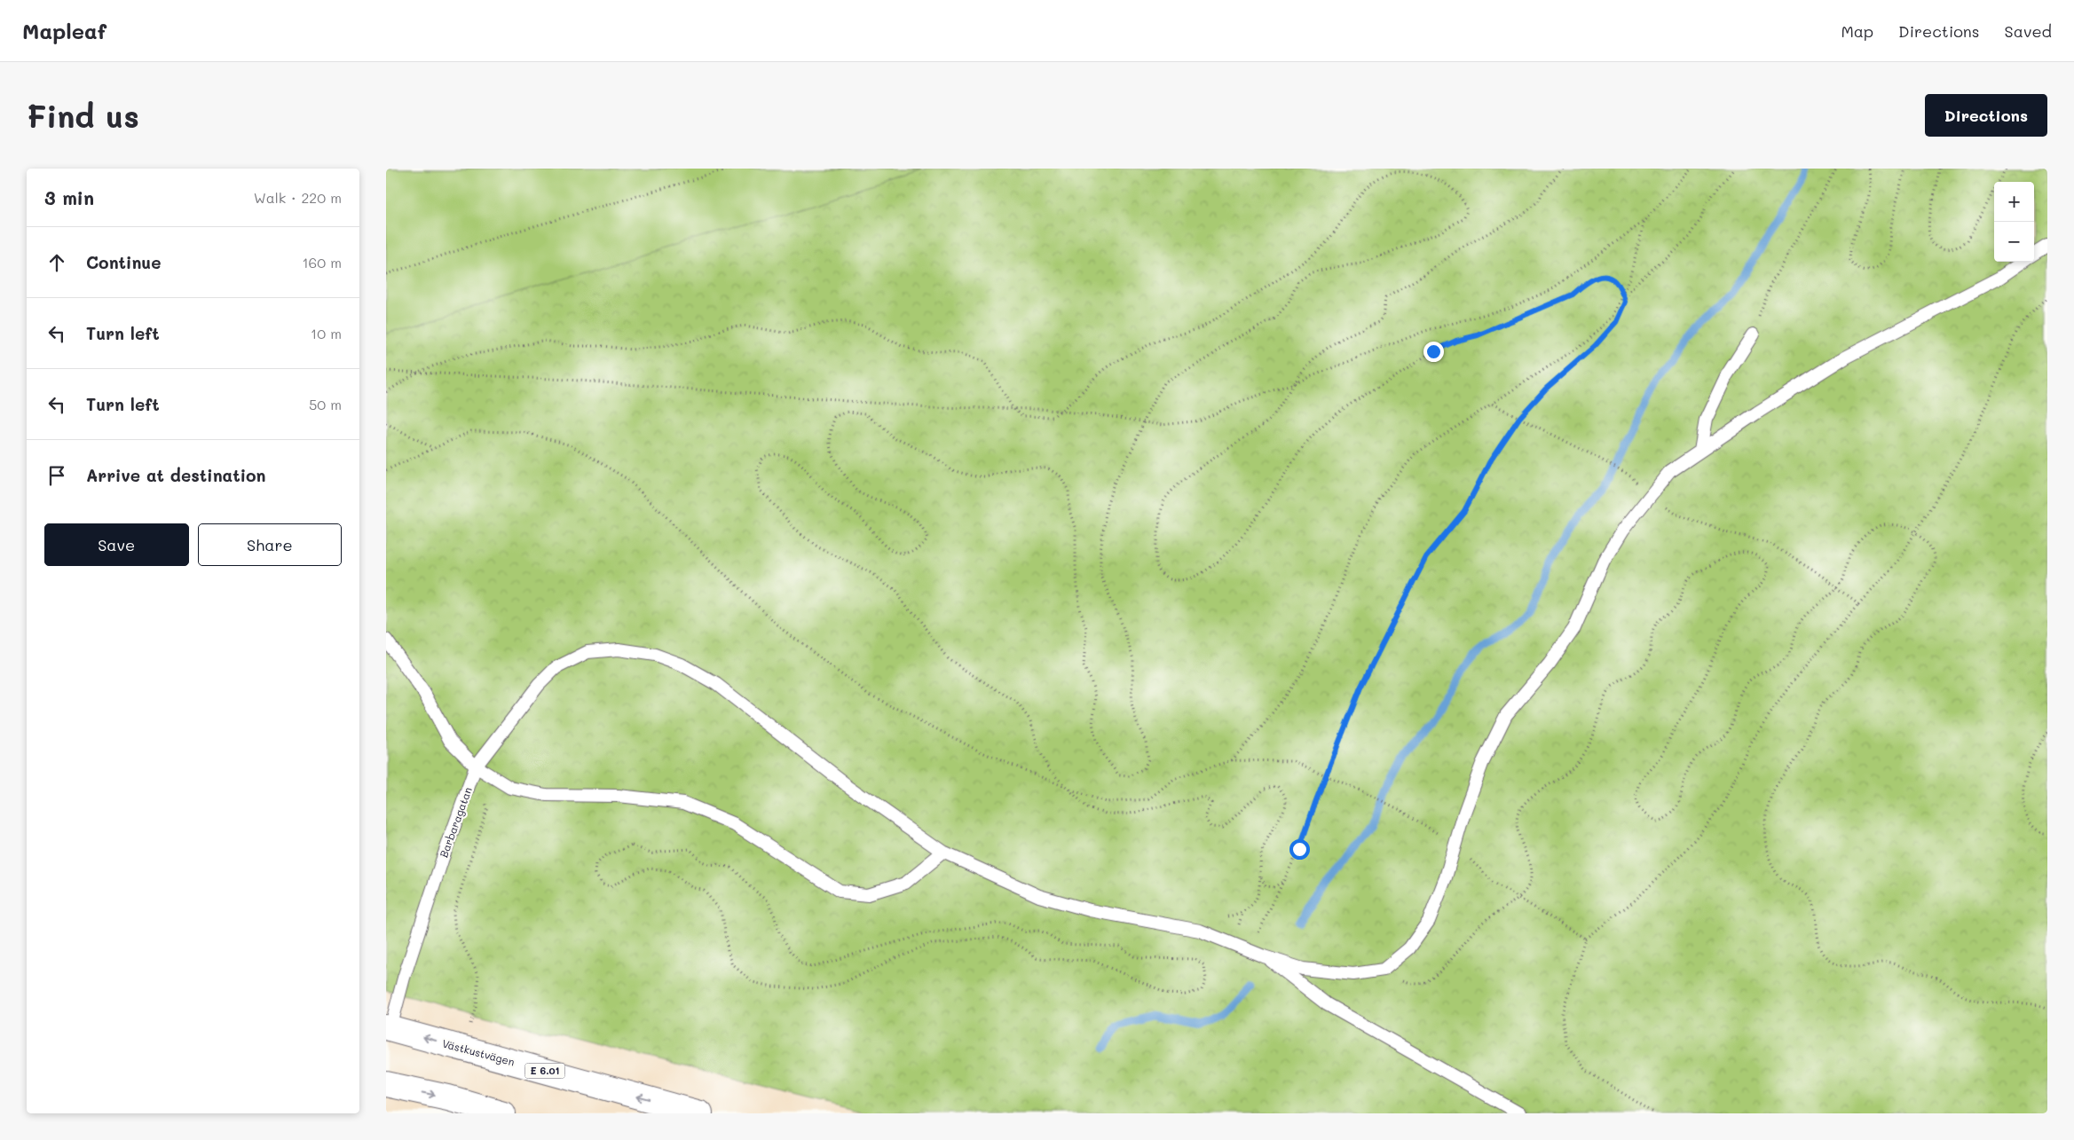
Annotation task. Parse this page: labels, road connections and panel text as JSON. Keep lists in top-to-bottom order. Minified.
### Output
{"streets":{"highway":["Västkustvägen","E 6.01"],"lane":["Barbaragatan"]},"crossings":[["Barbaragatan","Västkustvägen"]],"page":{"header":"Mapleaf","nav":["Map","Directions","Saved"],"buttons":["Directions",["Save","Share"]],"title":"Find us","heading":["3 min","Walk · 220 m"],"map_buttons":["+","−"],"list":[["Continue","160 m"],["Turn left","10 m"],["Turn left","50 m"],"Arrive at destination"]}}
